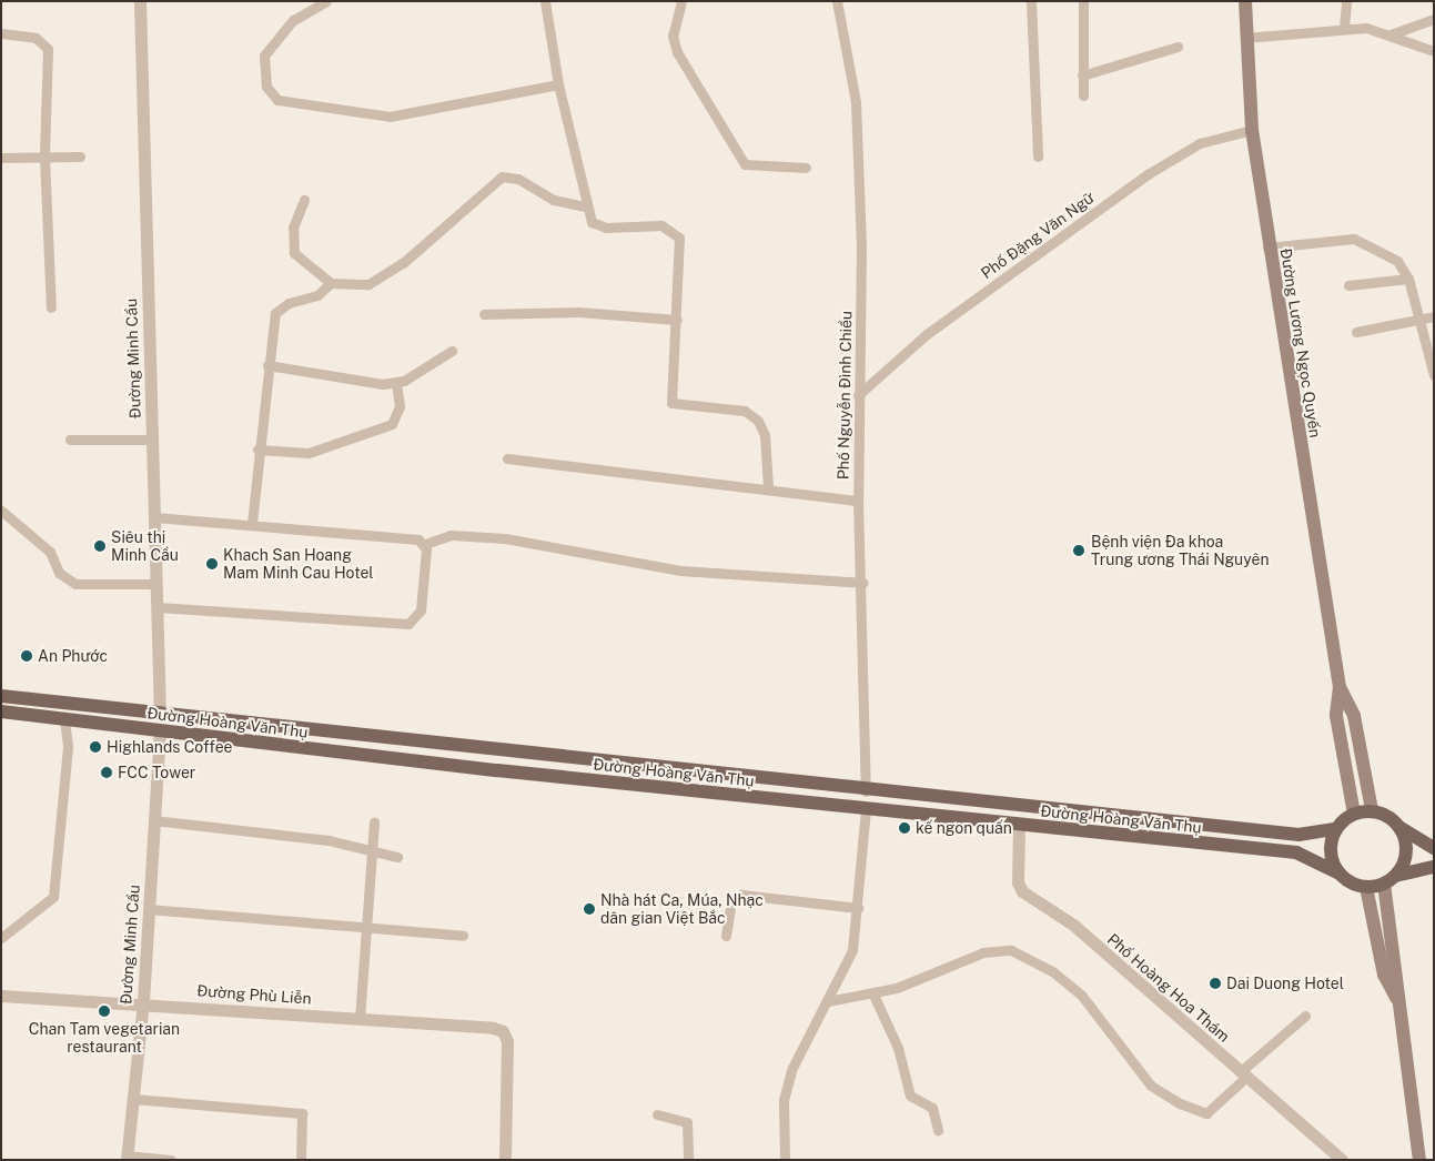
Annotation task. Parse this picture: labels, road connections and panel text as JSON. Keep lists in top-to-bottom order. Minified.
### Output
{"streets":{"main road":["Đường Lương Ngọc Quyến","Đường Hoàng Văn Thụ"],"street":["Phố Đặng Văn Ngữ","Đường Minh Cầu","Phố Nguyễn Đình Chiểu","Phố Hoàng Hoa Thám","Đường Phù Liễn"]},"crossings":[["Phố Đặng Văn Ngữ","Đường Lương Ngọc Quyến"],["Phố Đặng Văn Ngữ","Phố Nguyễn Đình Chiểu"],["Đường Lương Ngọc Quyến","Đường Hoàng Văn Thụ"],["Đường Minh Cầu","Đường Hoàng Văn Thụ"],["Đường Minh Cầu","Đường Phù Liễn"],["Phố Nguyễn Đình Chiểu","Đường Hoàng Văn Thụ"],["Đường Hoàng Văn Thụ","Phố Hoàng Hoa Thám"]],"places":["Siêu thị Minh Cầu","Bệnh viện Đa khoa Trung ương Thái Nguyên","Khach San Hoang Mam Minh Cau Hotel","An Phước","Highlands Coffee","FCC Tower","kế ngon quấn","Nhà hát Ca, Múa, Nhạc dân gian Việt Bắc","Dai Duong Hotel","Chan Tam vegetarian restaurant"]}
